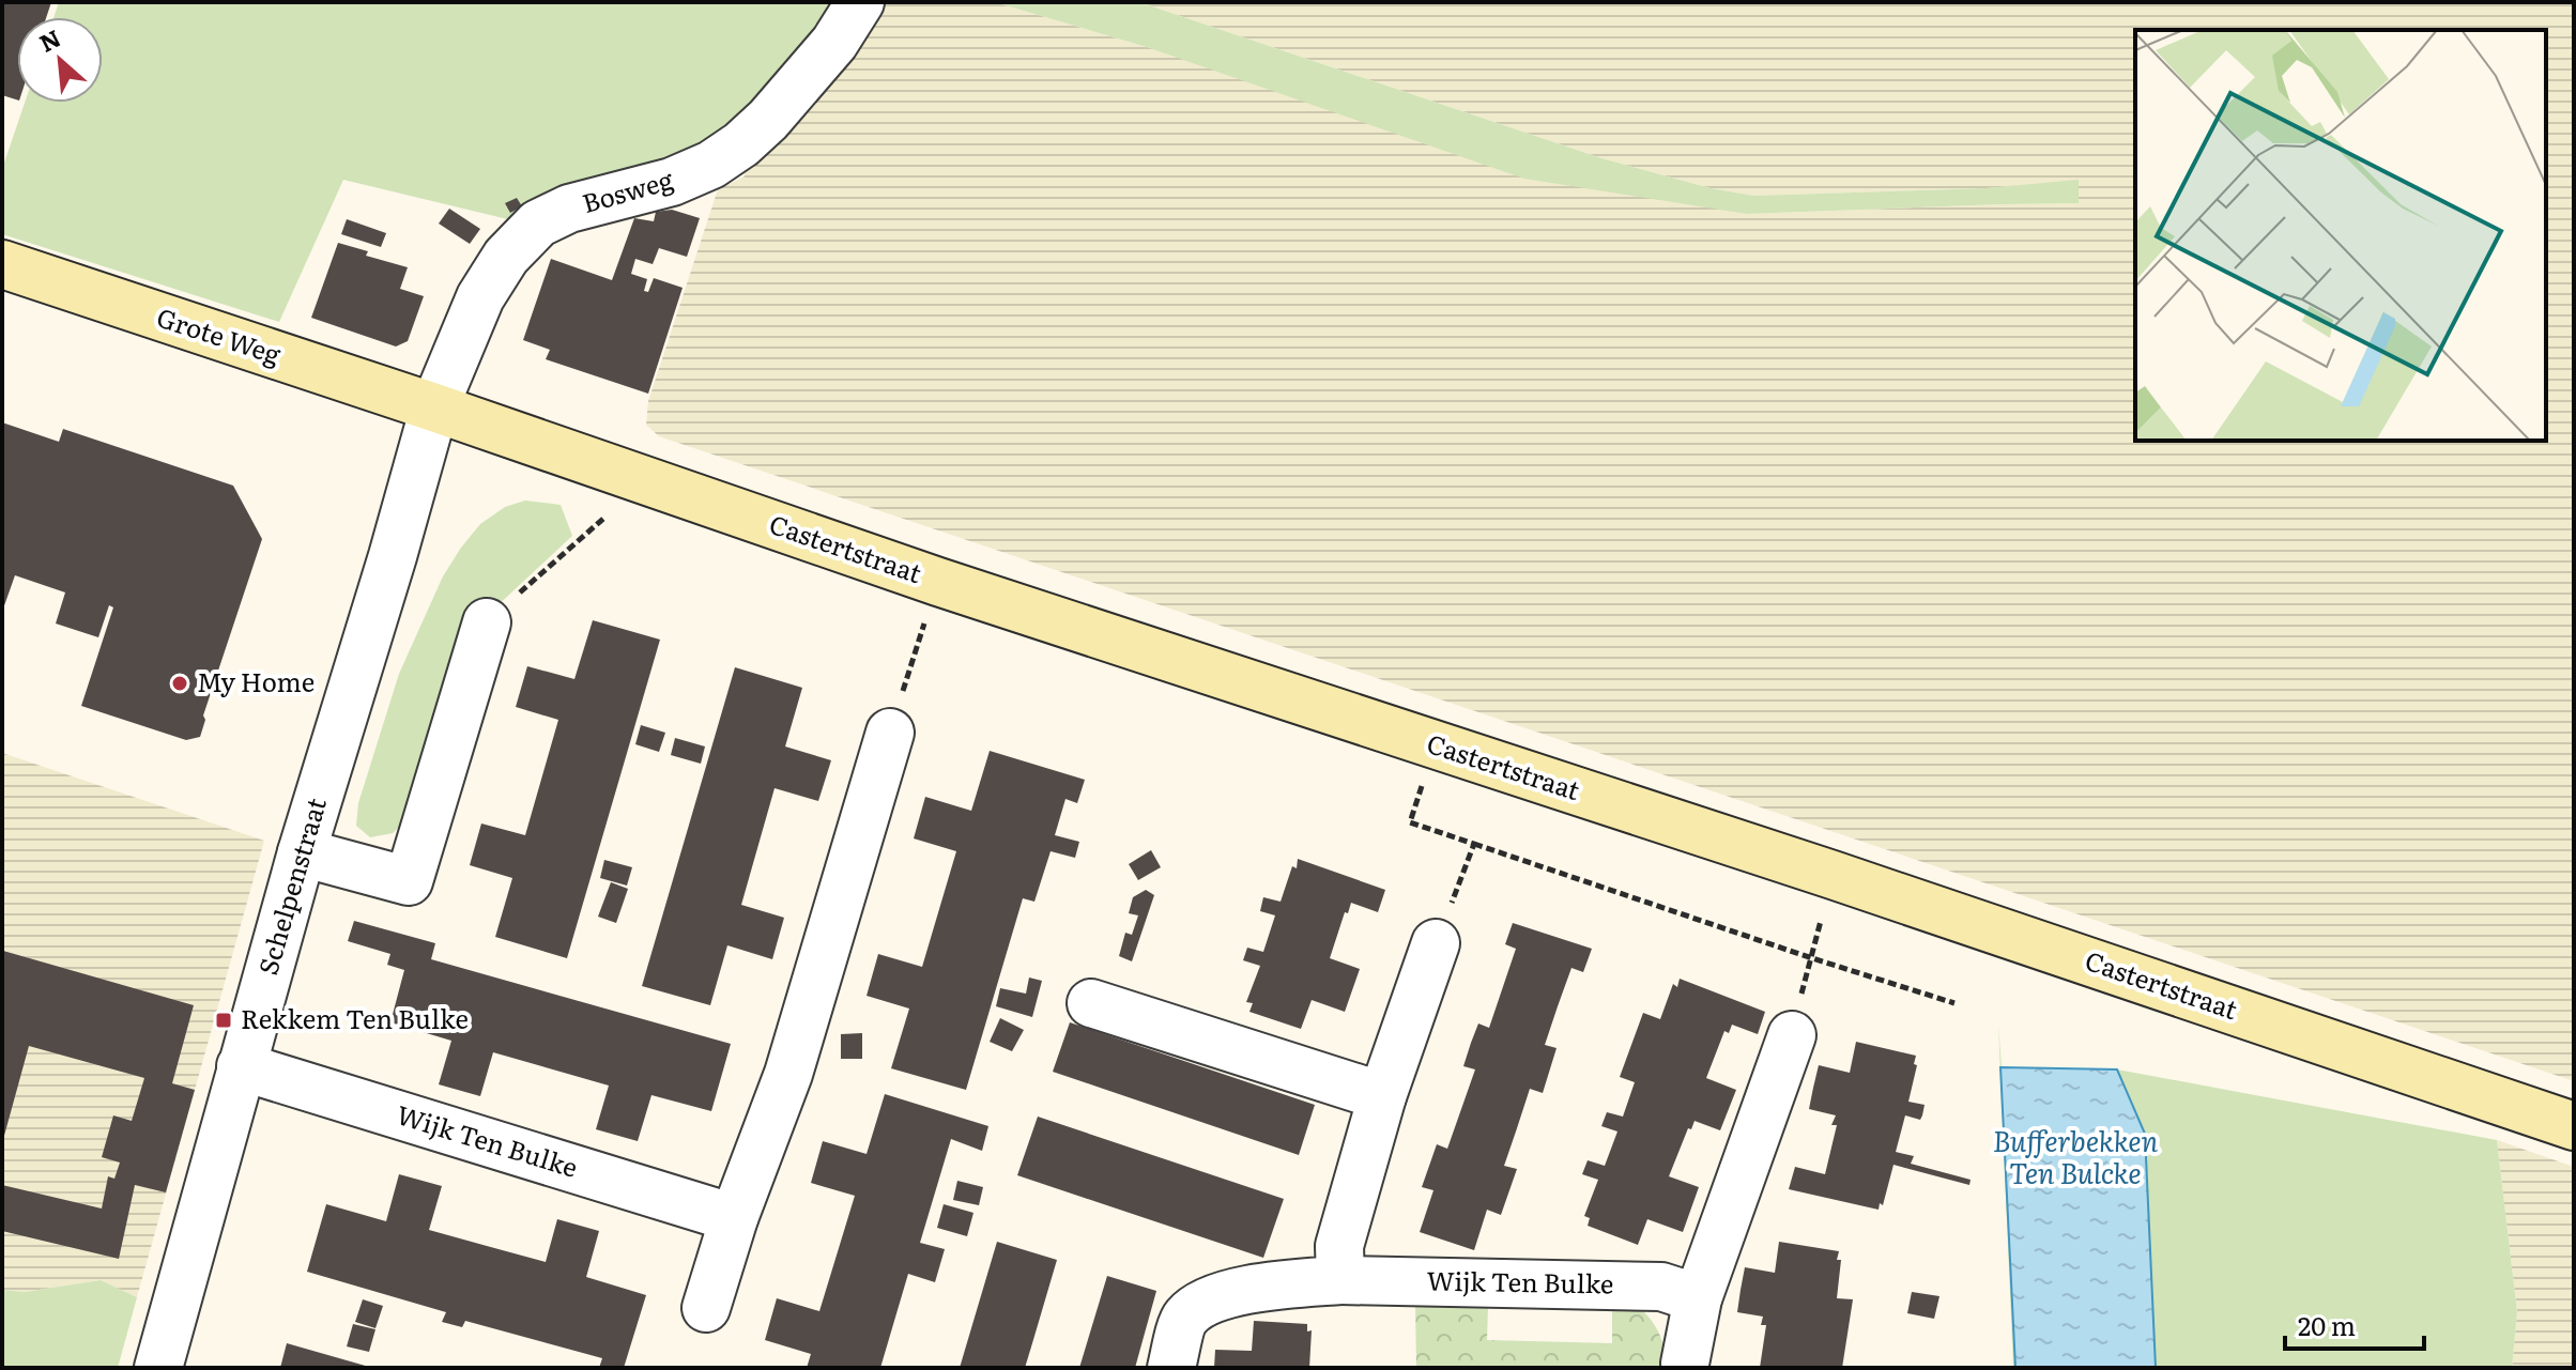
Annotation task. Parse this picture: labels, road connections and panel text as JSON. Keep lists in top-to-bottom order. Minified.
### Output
{"streets":{"main road":["Grote Weg","Castertstraat"],"street":["Bosweg","Schelpenstraat","Wijk Ten Bulke"]},"crossings":[["Bosweg","Grote Weg"],["Bosweg","Castertstraat"],["Bosweg","Schelpenstraat"],["Grote Weg","Castertstraat"],["Grote Weg","Schelpenstraat"],["Castertstraat","Schelpenstraat"],["Schelpenstraat","Wijk Ten Bulke"]],"water":["Bufferbekken Ten Bulcke"],"places":{"other":["My Home"],"transit":["Rekkem Ten Bulke"]},"scale_bar":"20 m","north":"top left"}
